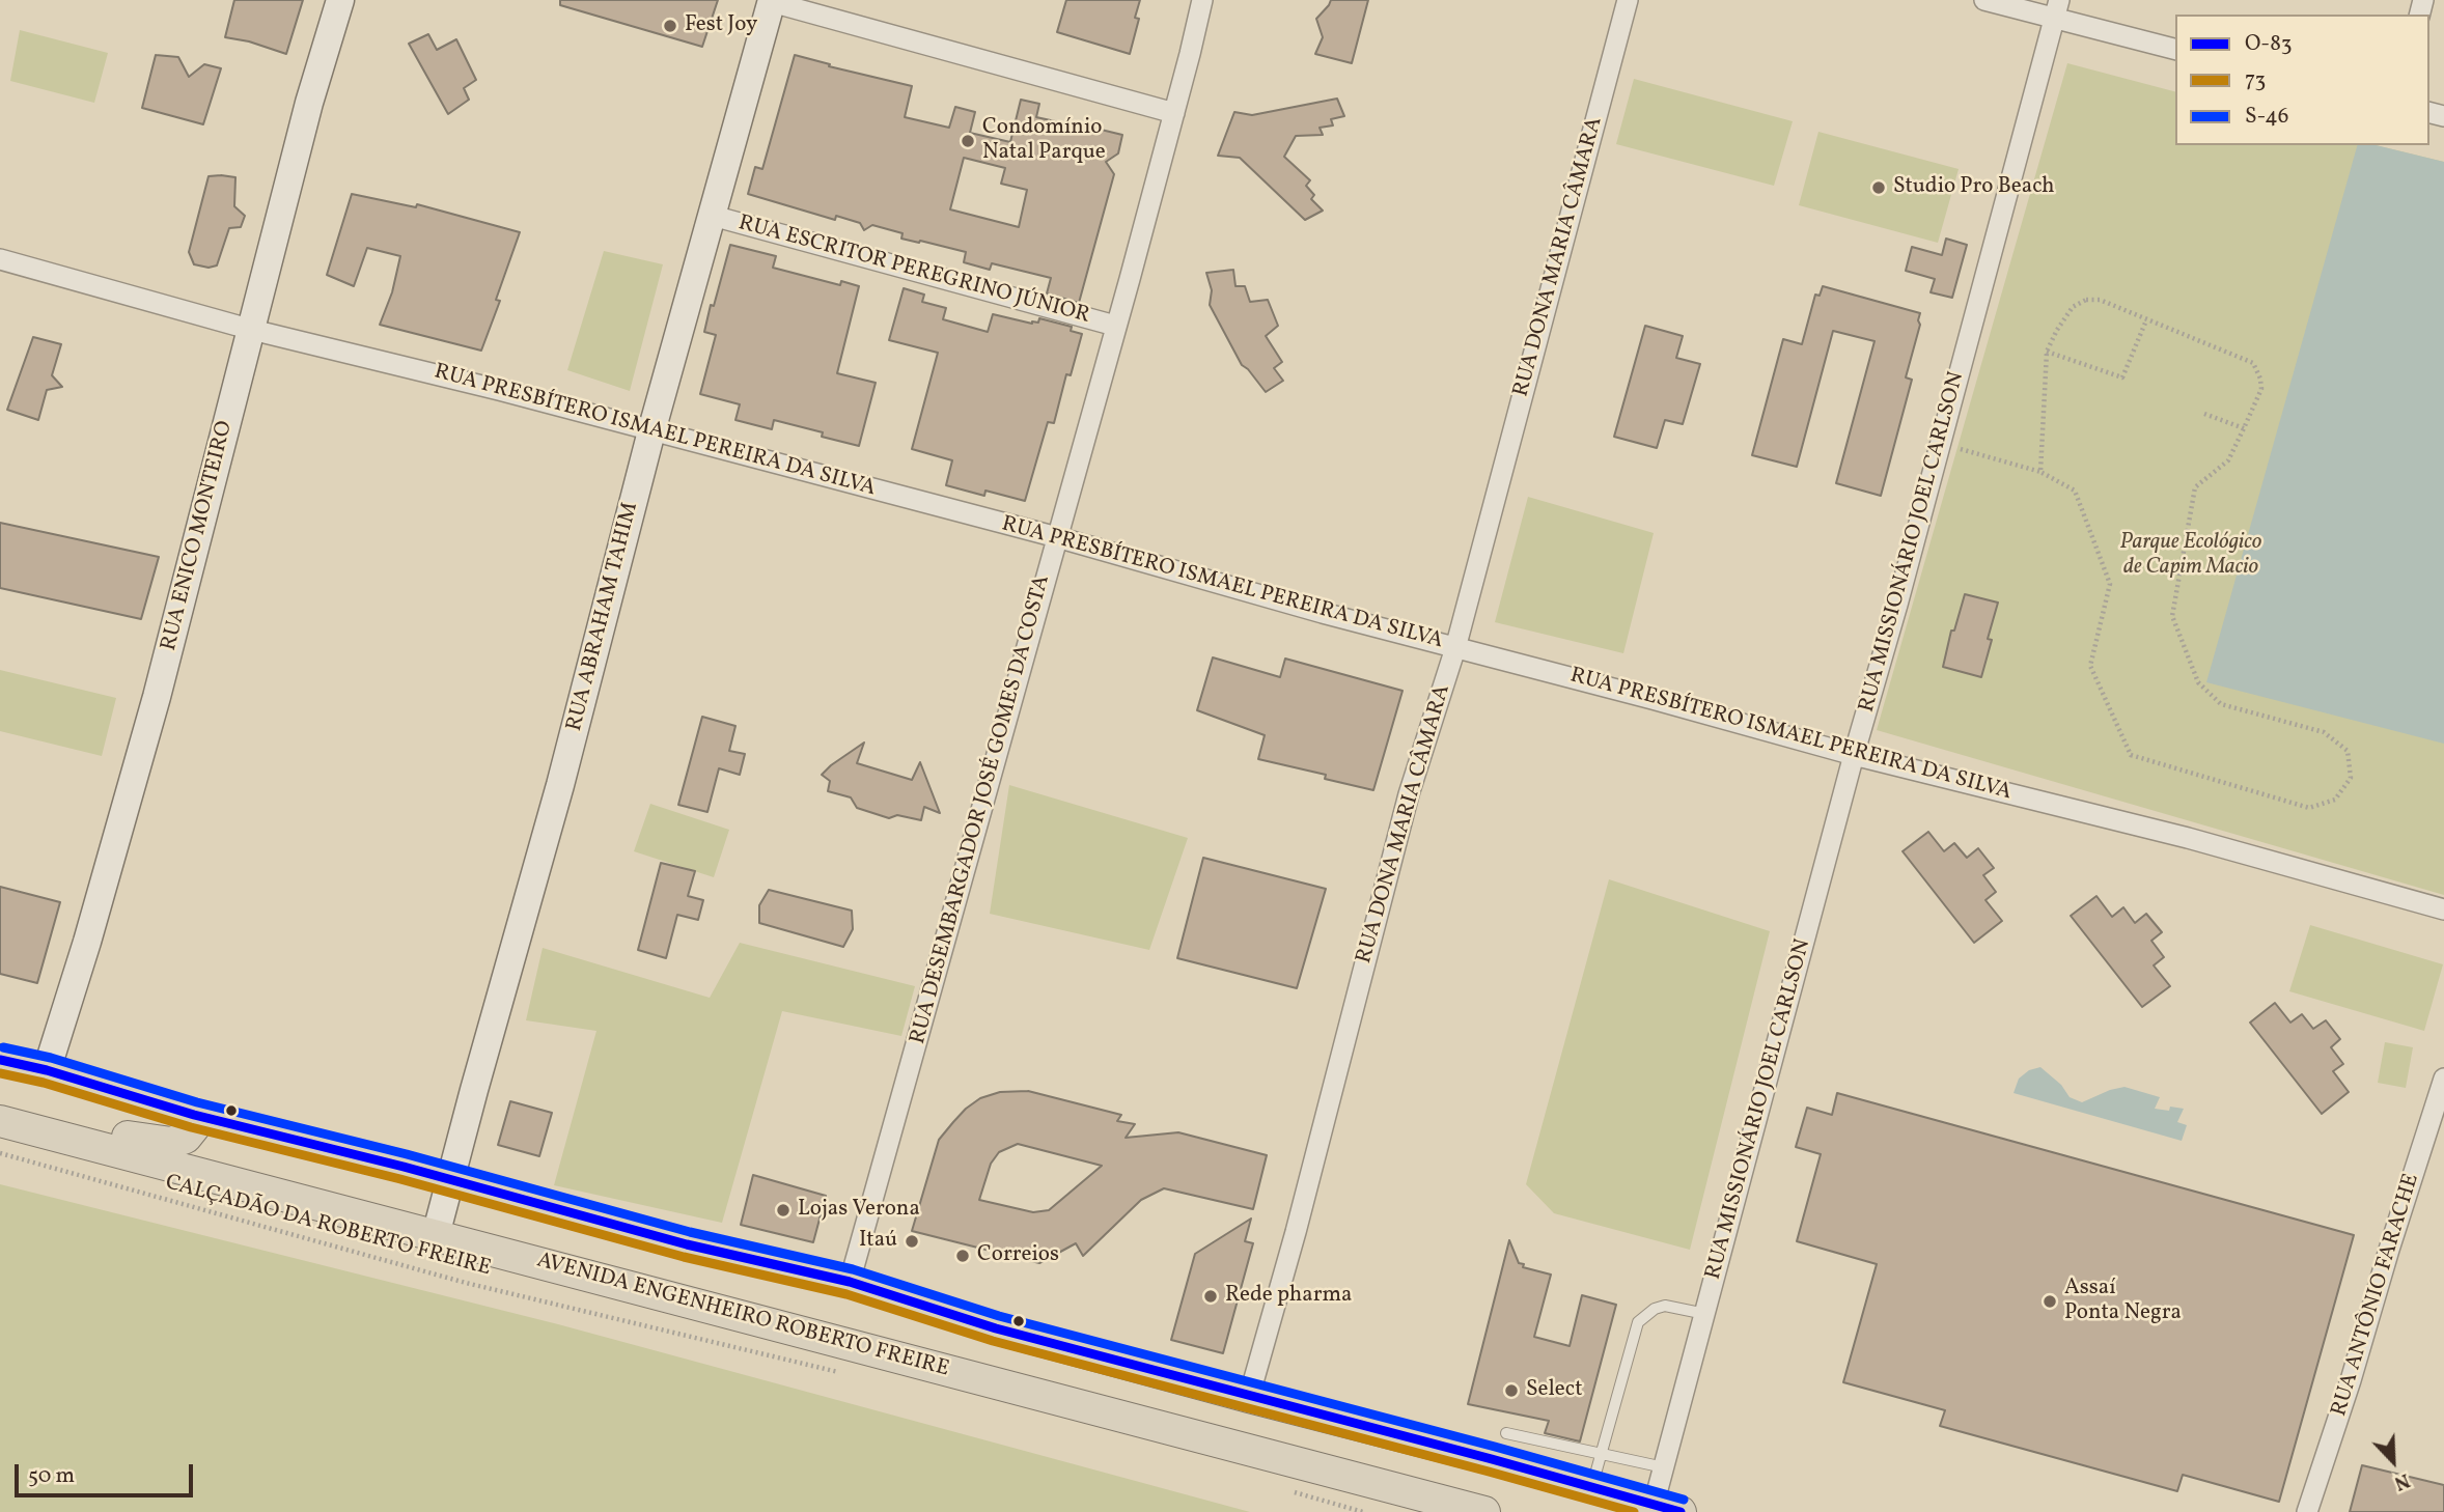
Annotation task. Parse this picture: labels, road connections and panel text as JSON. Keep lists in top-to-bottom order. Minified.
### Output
{"streets":{"main road":["RUA ENICO MONTEIRO","RUA ABRAHAM TAHIM","AVENIDA ENGENHEIRO ROBERTO FREIRE"],"street":["RUA DONA MARIA CÂMARA","RUA ESCRITOR PEREGRINO JÚNIOR","RUA PRESBÍTERO ISMAEL PEREIRA DA SILVA","RUA MISSIONÁRIO JOEL CARLSON","RUA DESEMBARGADOR JOSÉ GOMES DA COSTA","RUA ANTÔNIO FARACHE"],"path":["CALÇADÃO DA ROBERTO FREIRE"]},"crossings":[["RUA DONA MARIA CÂMARA","RUA PRESBÍTERO ISMAEL PEREIRA DA SILVA"],["RUA ESCRITOR PEREGRINO JÚNIOR","RUA ABRAHAM TAHIM"],["RUA ESCRITOR PEREGRINO JÚNIOR","RUA DESEMBARGADOR JOSÉ GOMES DA COSTA"],["RUA PRESBÍTERO ISMAEL PEREIRA DA SILVA","RUA ENICO MONTEIRO"],["RUA PRESBÍTERO ISMAEL PEREIRA DA SILVA","RUA MISSIONÁRIO JOEL CARLSON"],["RUA PRESBÍTERO ISMAEL PEREIRA DA SILVA","RUA ABRAHAM TAHIM"],["RUA PRESBÍTERO ISMAEL PEREIRA DA SILVA","RUA DESEMBARGADOR JOSÉ GOMES DA COSTA"],["RUA ABRAHAM TAHIM","AVENIDA ENGENHEIRO ROBERTO FREIRE"]],"parks":["Parque Ecológico de Capim Macio"],"places":["Fest Joy","Condomínio Natal Parque","Studio Pro Beach","Lojas Verona","Itaú","Correios","Rede pharma","Assaí Ponta Negra","Select"],"lines":["transit line S-46","transit line O-83","transit line 73"],"legend":["O-83","73","S-46"],"scale_bar":"50 m","north":"bottom right"}
